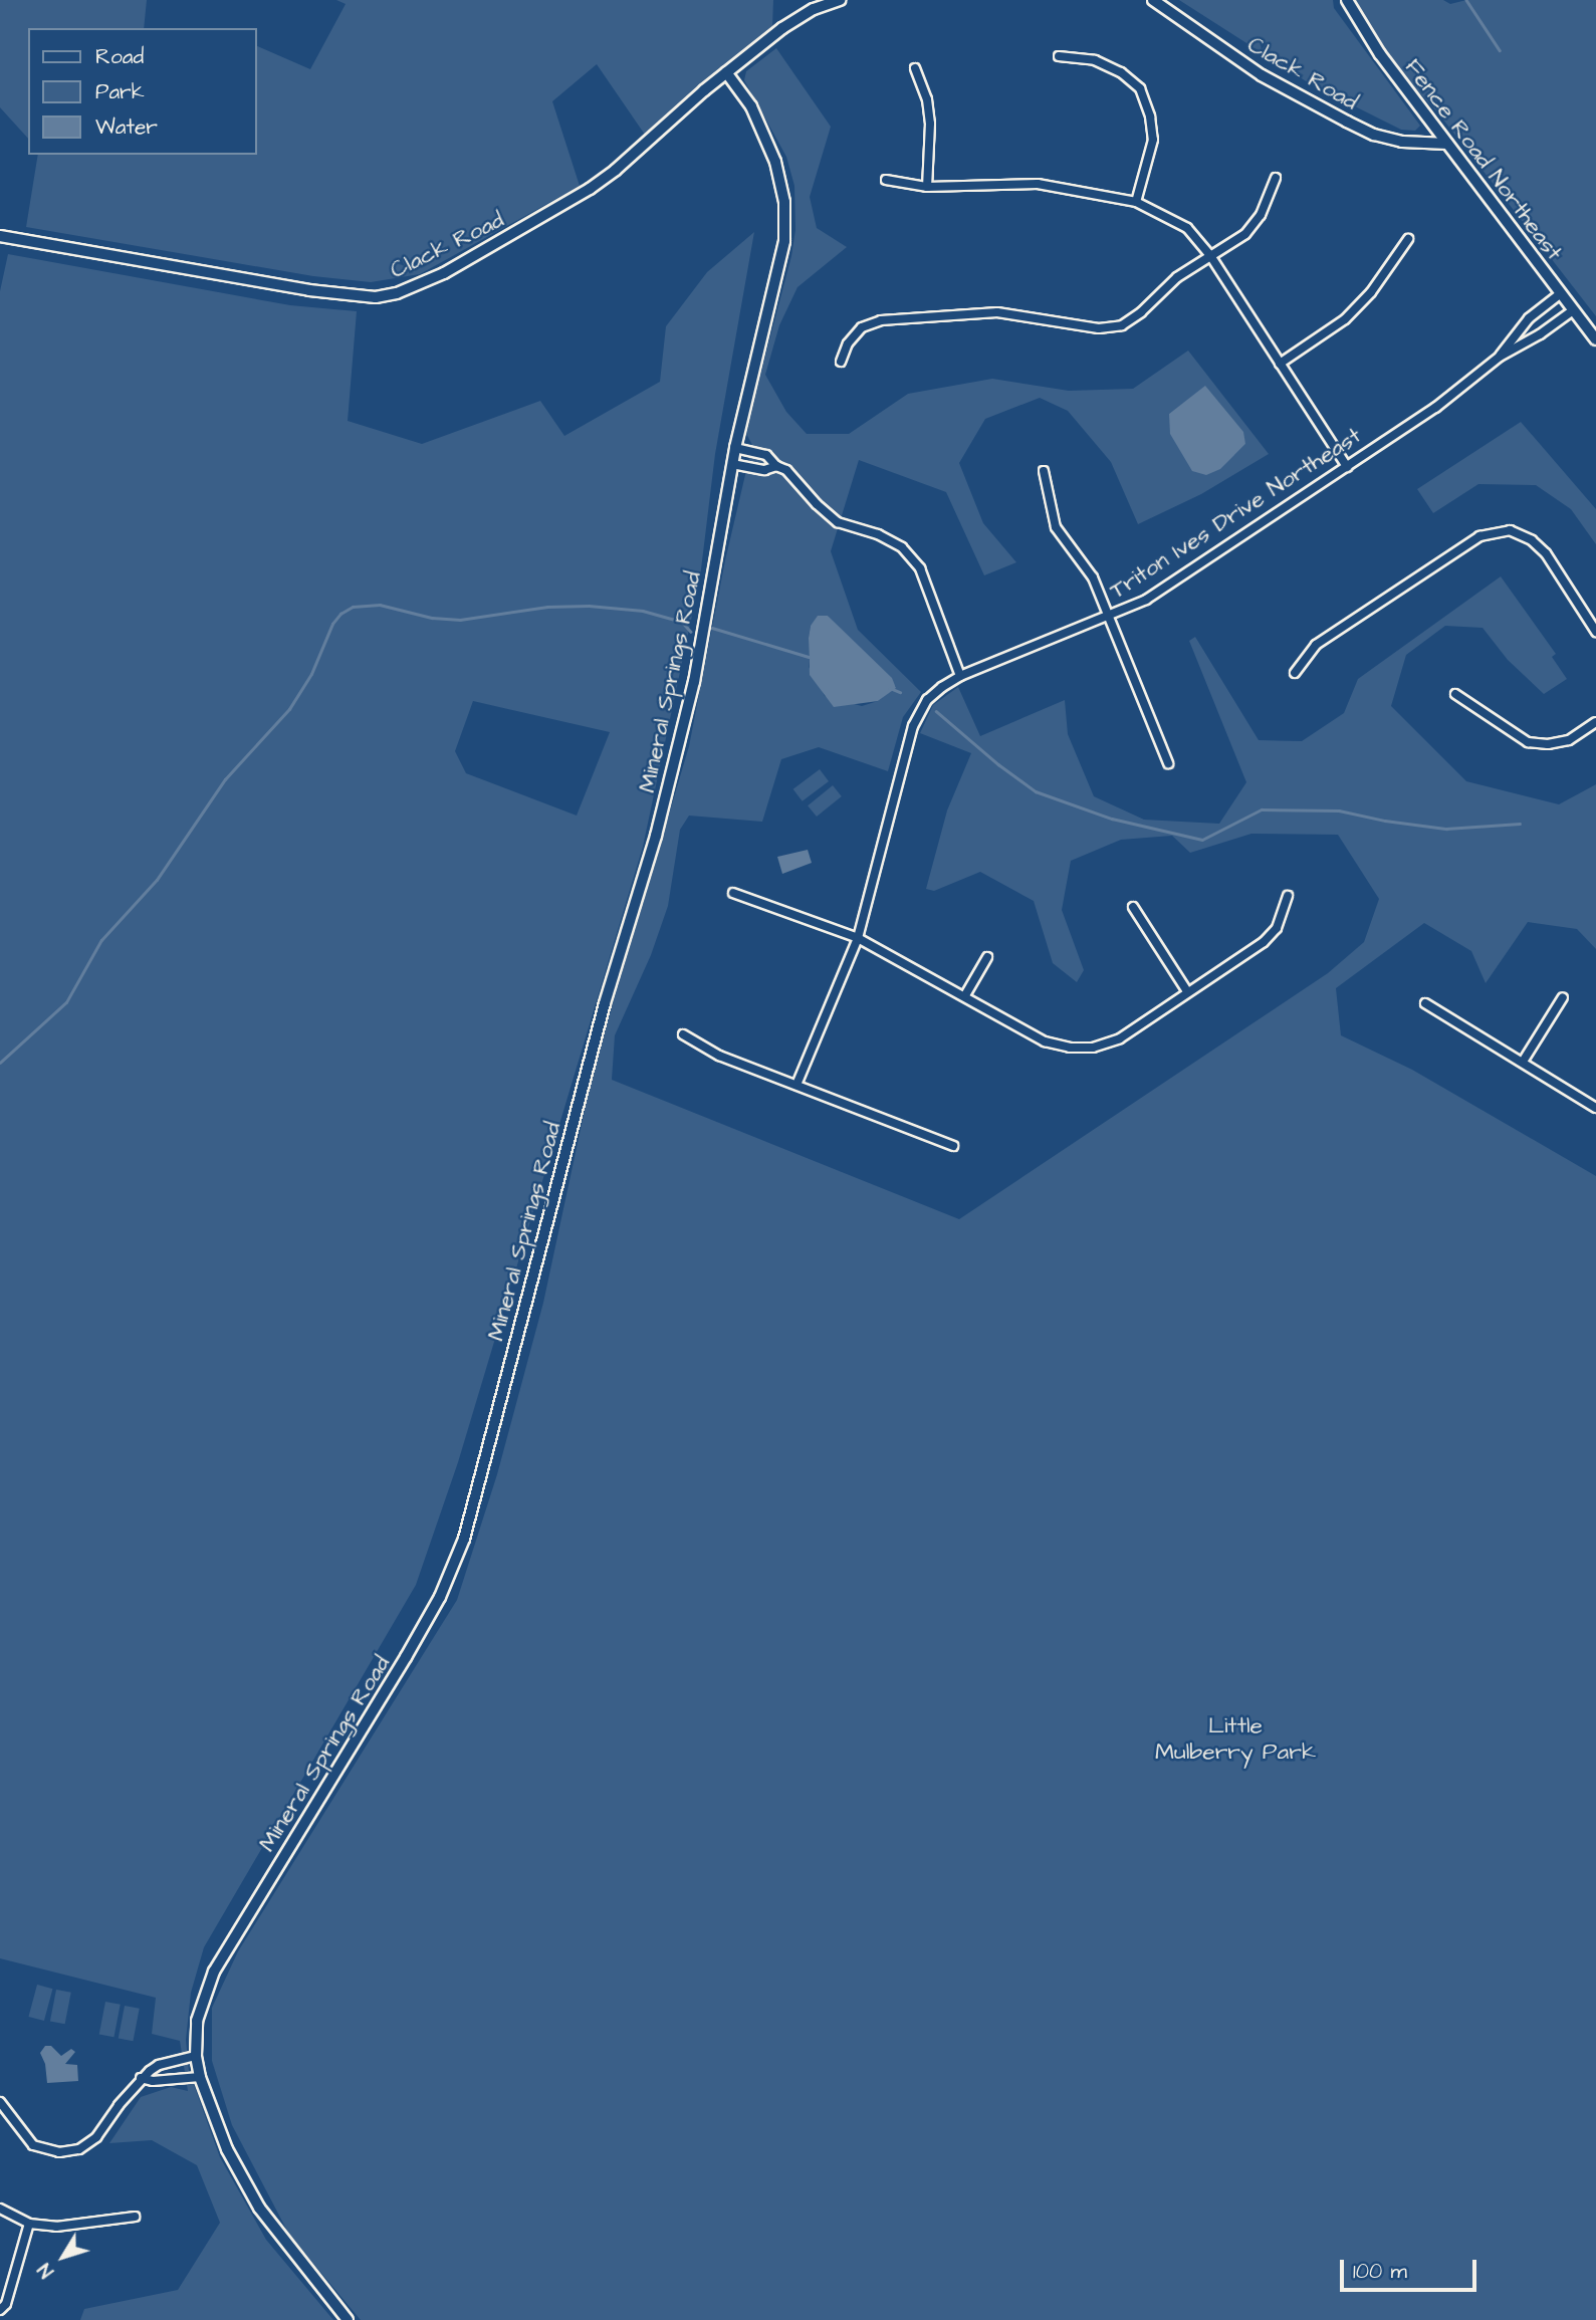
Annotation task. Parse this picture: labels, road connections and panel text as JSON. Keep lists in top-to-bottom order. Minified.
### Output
{"streets":{"street":["Clack Road","Fence Road Northeast","Triton Ives Drive Northeast","Mineral Springs Road"]},"crossings":[["Clack Road","Fence Road Northeast"],["Clack Road","Mineral Springs Road"],["Fence Road Northeast","Triton Ives Drive Northeast"]],"parks":["Little Mulberry Park"],"legend":["Road","Park","Water"],"scale_bar":"100 m","north":"bottom left"}
